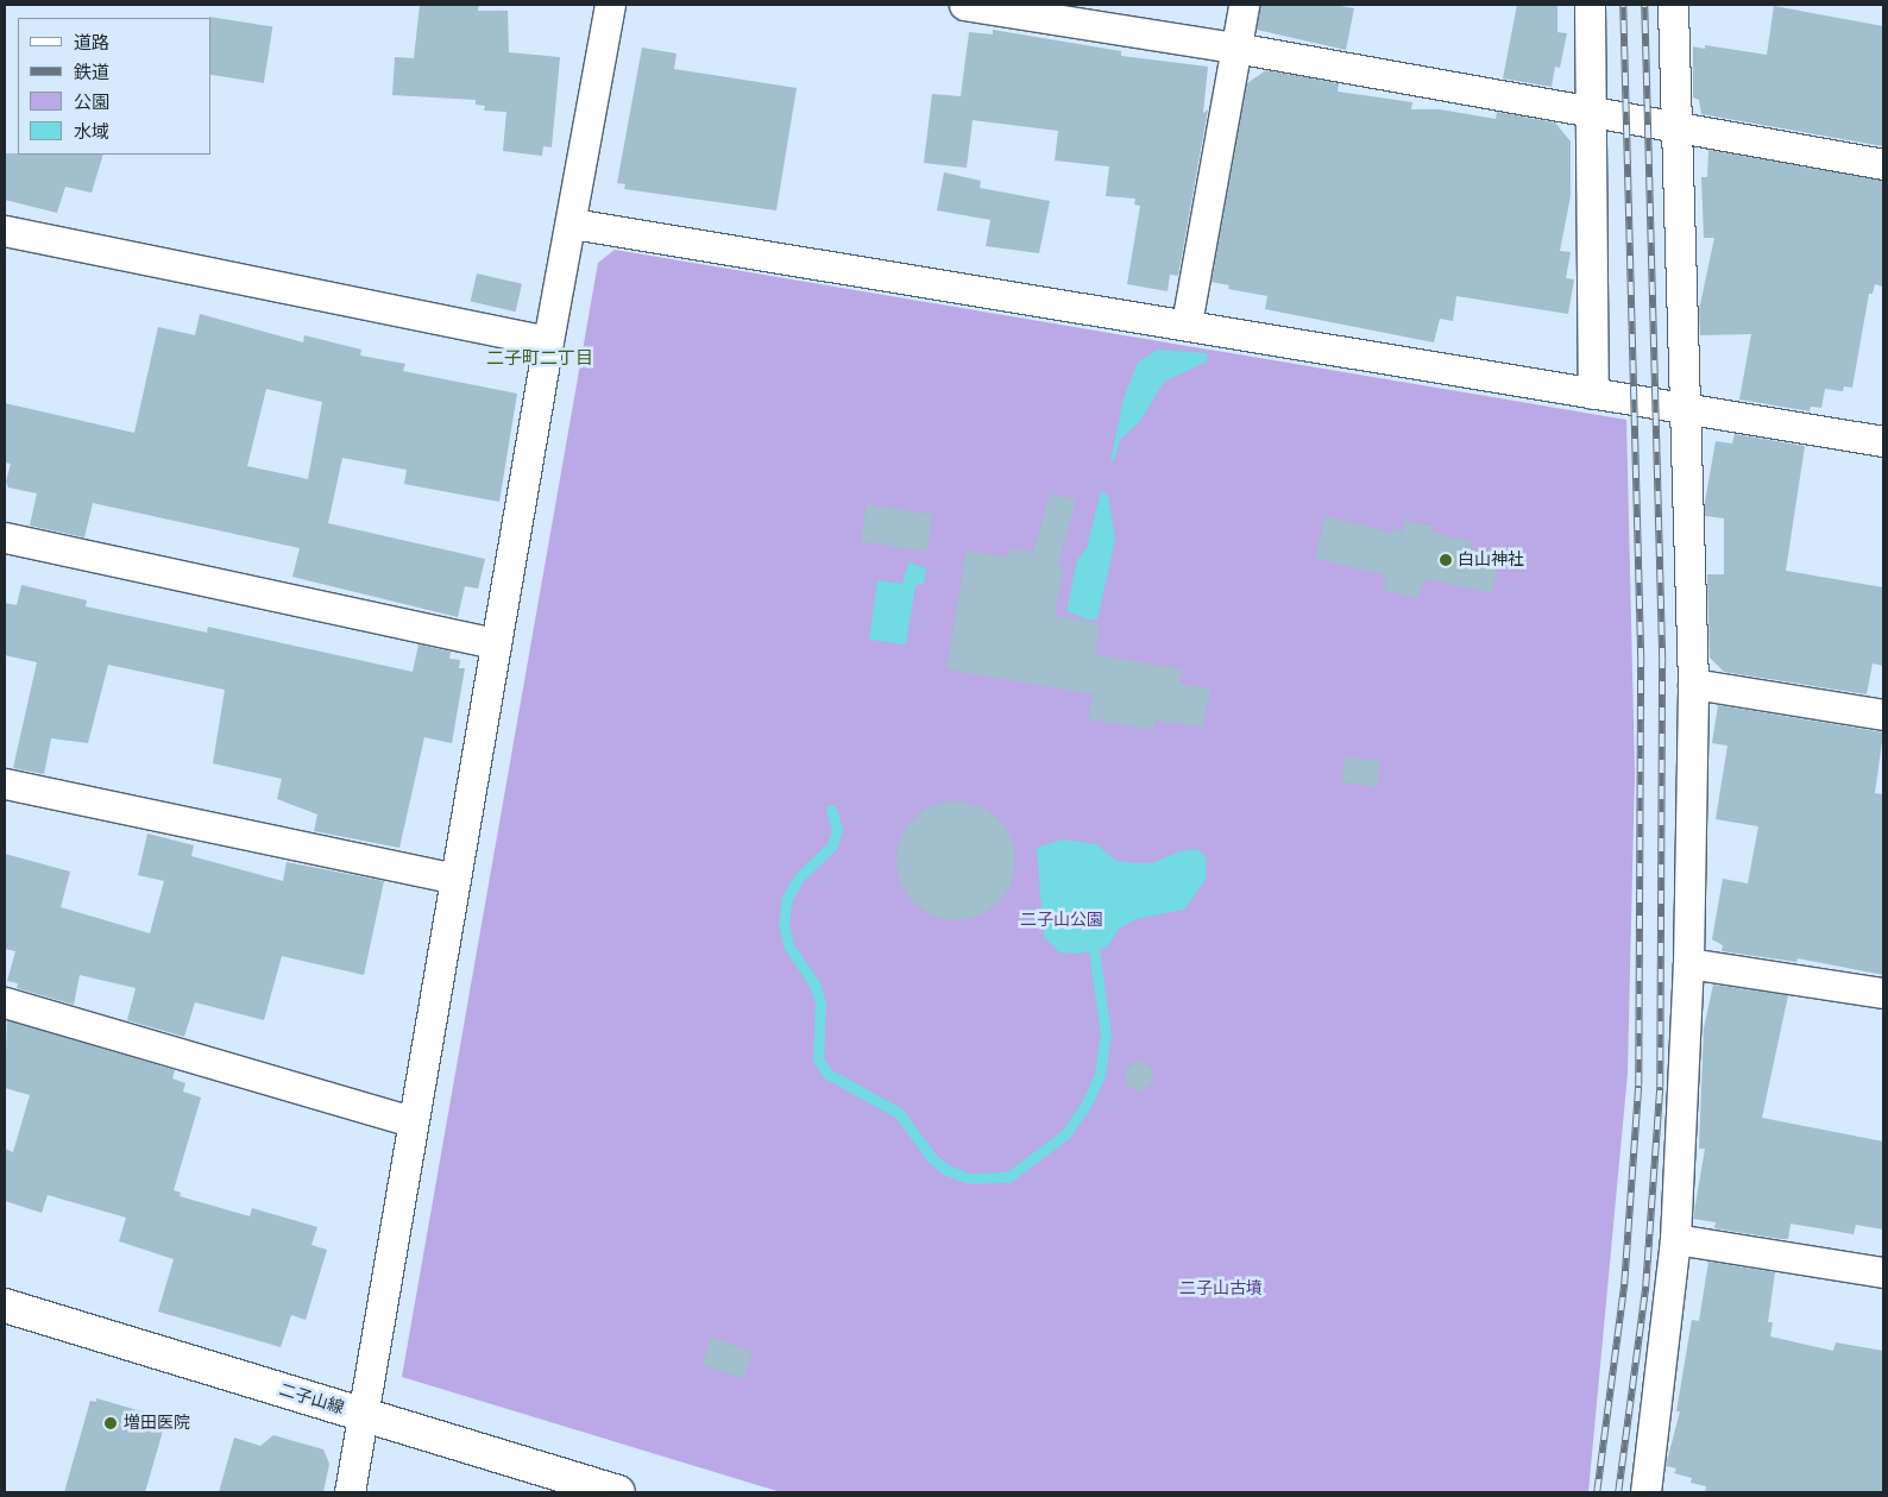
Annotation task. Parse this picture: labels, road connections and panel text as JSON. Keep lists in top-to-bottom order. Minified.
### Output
{"streets":{"street":["二子山線"]},"districts":["二子町二丁目"],"parks":["二子山公園","二子山古墳"],"places":["白山神社","増田医院"],"legend":["道路","鉄道","公園","水域"]}
